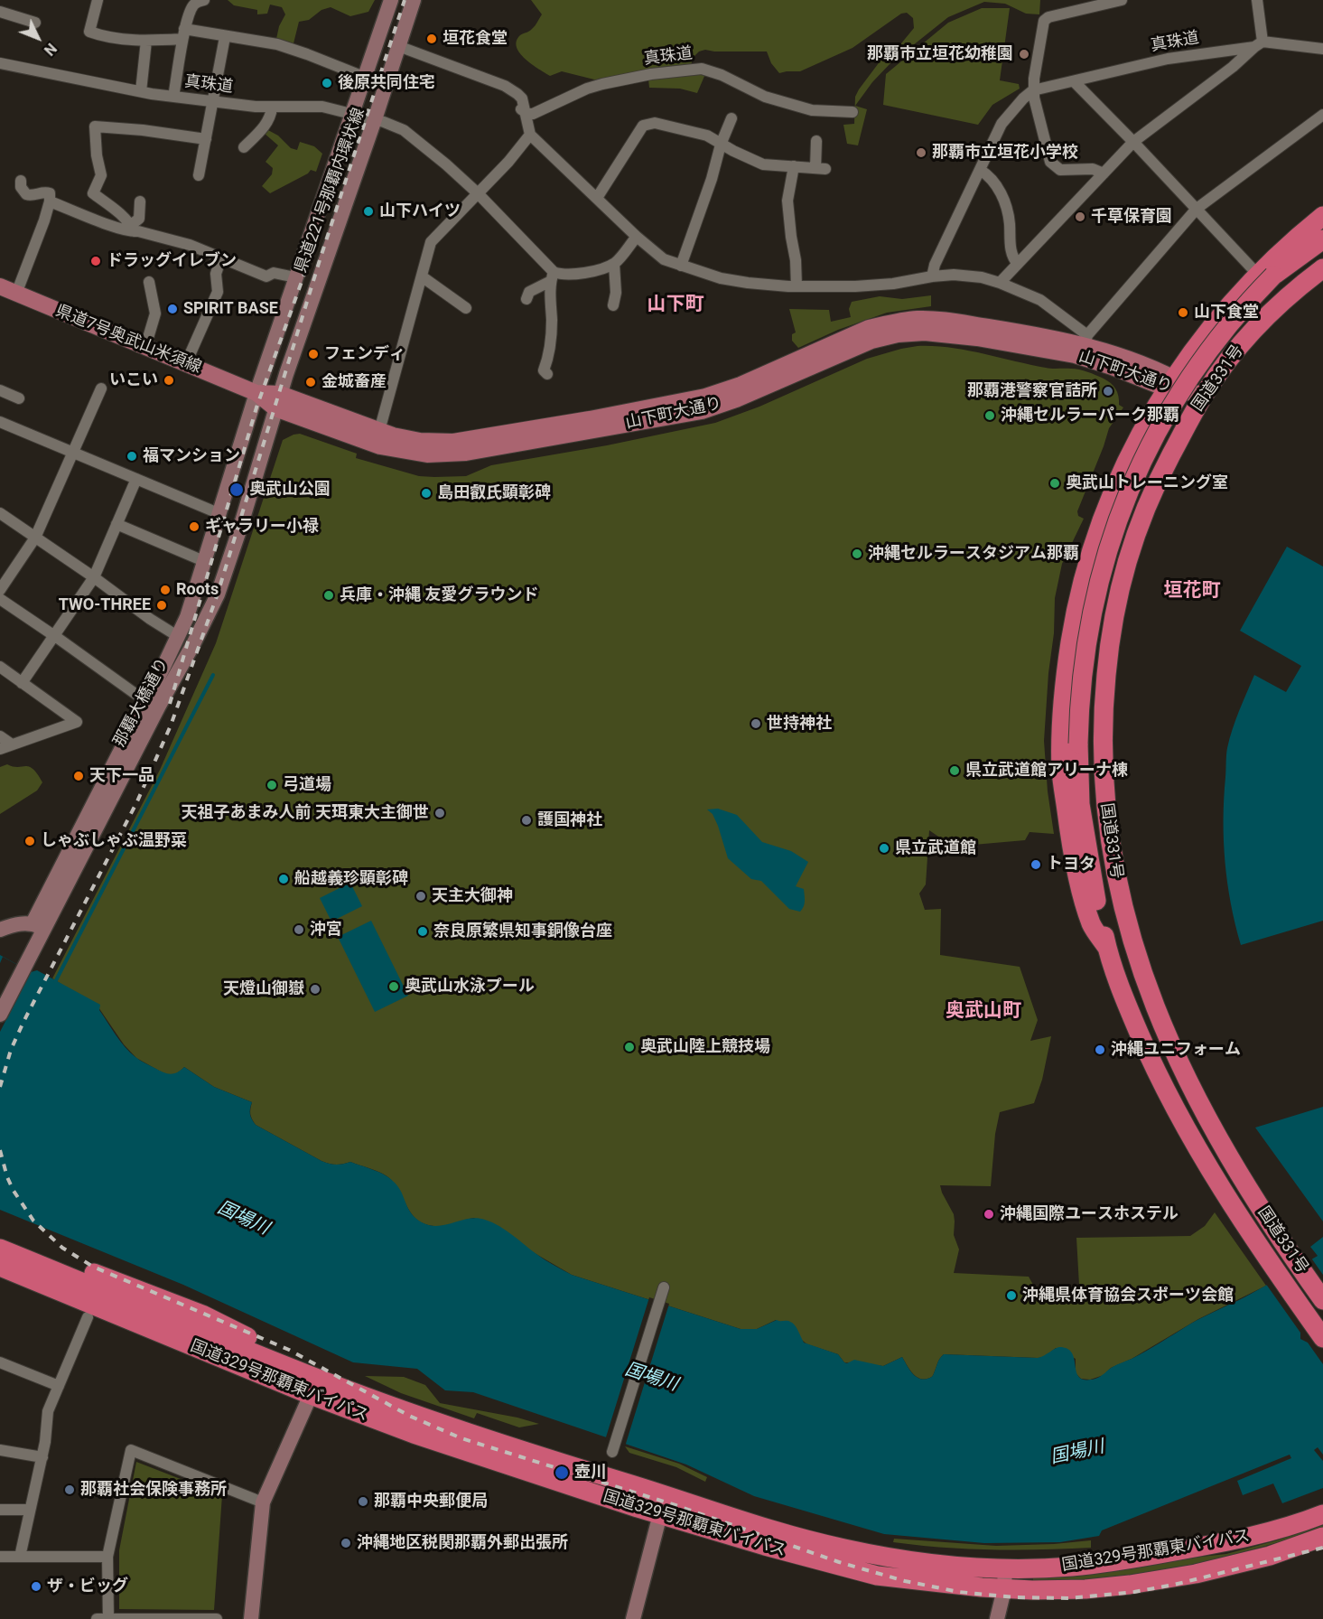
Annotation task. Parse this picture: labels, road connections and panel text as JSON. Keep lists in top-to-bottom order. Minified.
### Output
{"streets":{"highway":["国道331号","国道329号那覇東バイパス"],"main road":["県道221号那覇内環状線","県道7号奥武山米須線","山下町大通り","那覇大橋通り"],"street":["真珠道"]},"crossings":[["真珠道","県道221号那覇内環状線"],["県道221号那覇内環状線","県道7号奥武山米須線"],["県道221号那覇内環状線","山下町大通り"],["県道221号那覇内環状線","那覇大橋通り"],["県道7号奥武山米須線","山下町大通り"],["県道7号奥武山米須線","那覇大橋通り"],["山下町大通り","国道331号"],["山下町大通り","那覇大橋通り"]],"districts":["山下町","垣花町","奥武山町"],"water":["国場川"],"places":["垣花食堂","那覇市立垣花幼稚園","後原共同住宅","那覇市立垣花小学校","山下ハイツ","千草保育園","ドラッグイレブン","SPIRIT BASE","山下食堂","フェンディ","いこい","金城畜産","那覇港警察官詰所","沖縄セルラーパーク那覇","福マンション","奥武山トレーニング室","奥武山公園","島田叡氏顕彰碑","ギャラリー小禄","沖縄セルラースタジアム那覇","Roots","兵庫・沖縄 友愛グラウンド","TWO-THREE","世持神社","県立武道館アリーナ棟","天下一品","弓道場","天祖子あまみ人前 天珥東大主御世","護国神社","しゃぶしゃぶ温野菜","県立武道館","トヨタ","船越義珍顕彰碑","天主大御神","沖宮","奈良原繁県知事銅像台座","奥武山水泳プール","天燈山御嶽","奥武山陸上競技場","沖縄ユニフォーム","沖縄国際ユースホステル","沖縄県体育協会スポーツ会館","壺川","那覇社会保険事務所","那覇中央郵便局","沖縄地区税関那覇外郵出張所","ザ・ビッグ"],"north":"bottom right"}
